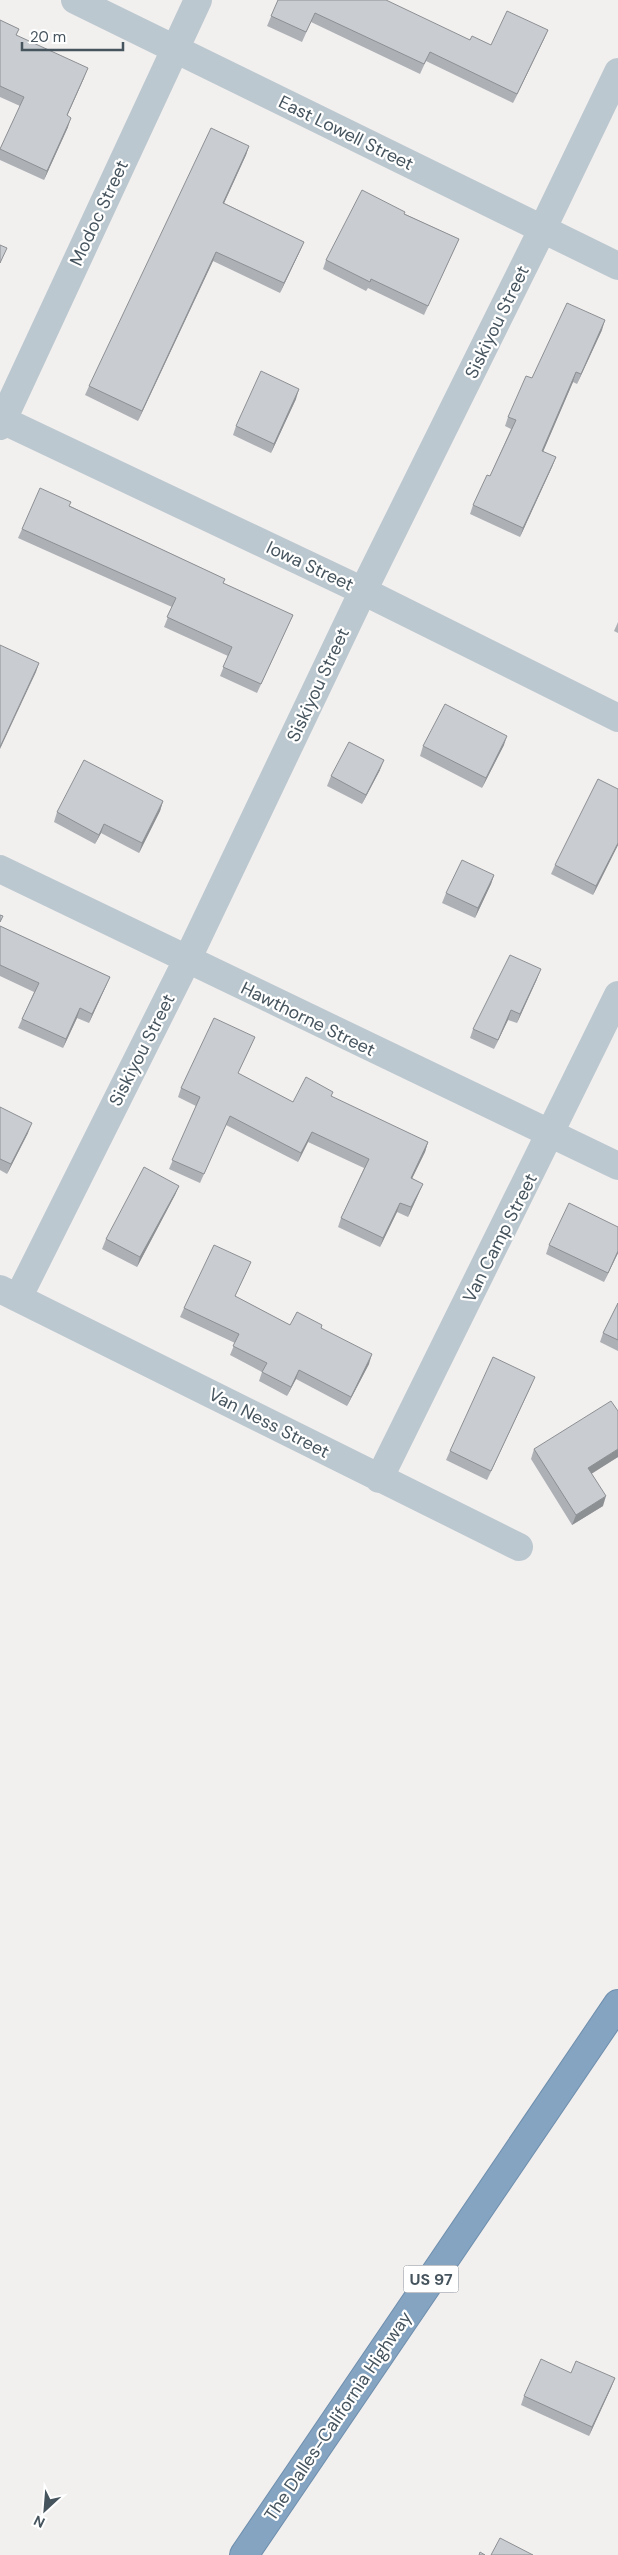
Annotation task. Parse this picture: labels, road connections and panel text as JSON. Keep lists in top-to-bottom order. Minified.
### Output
{"streets":{"highway":["US 97","The Dalles-California Highway"],"street":["East Lowell Street","Modoc Street","Siskiyou Street","Iowa Street","Hawthorne Street","Van Camp Street","Van Ness Street"]},"crossings":[["East Lowell Street","Modoc Street"],["East Lowell Street","Siskiyou Street"],["Modoc Street","Iowa Street"],["Siskiyou Street","Iowa Street"],["Siskiyou Street","Hawthorne Street"],["Siskiyou Street","Van Ness Street"],["Hawthorne Street","Van Camp Street"],["Van Camp Street","Van Ness Street"]],"scale_bar":"20 m","north":"bottom left"}
